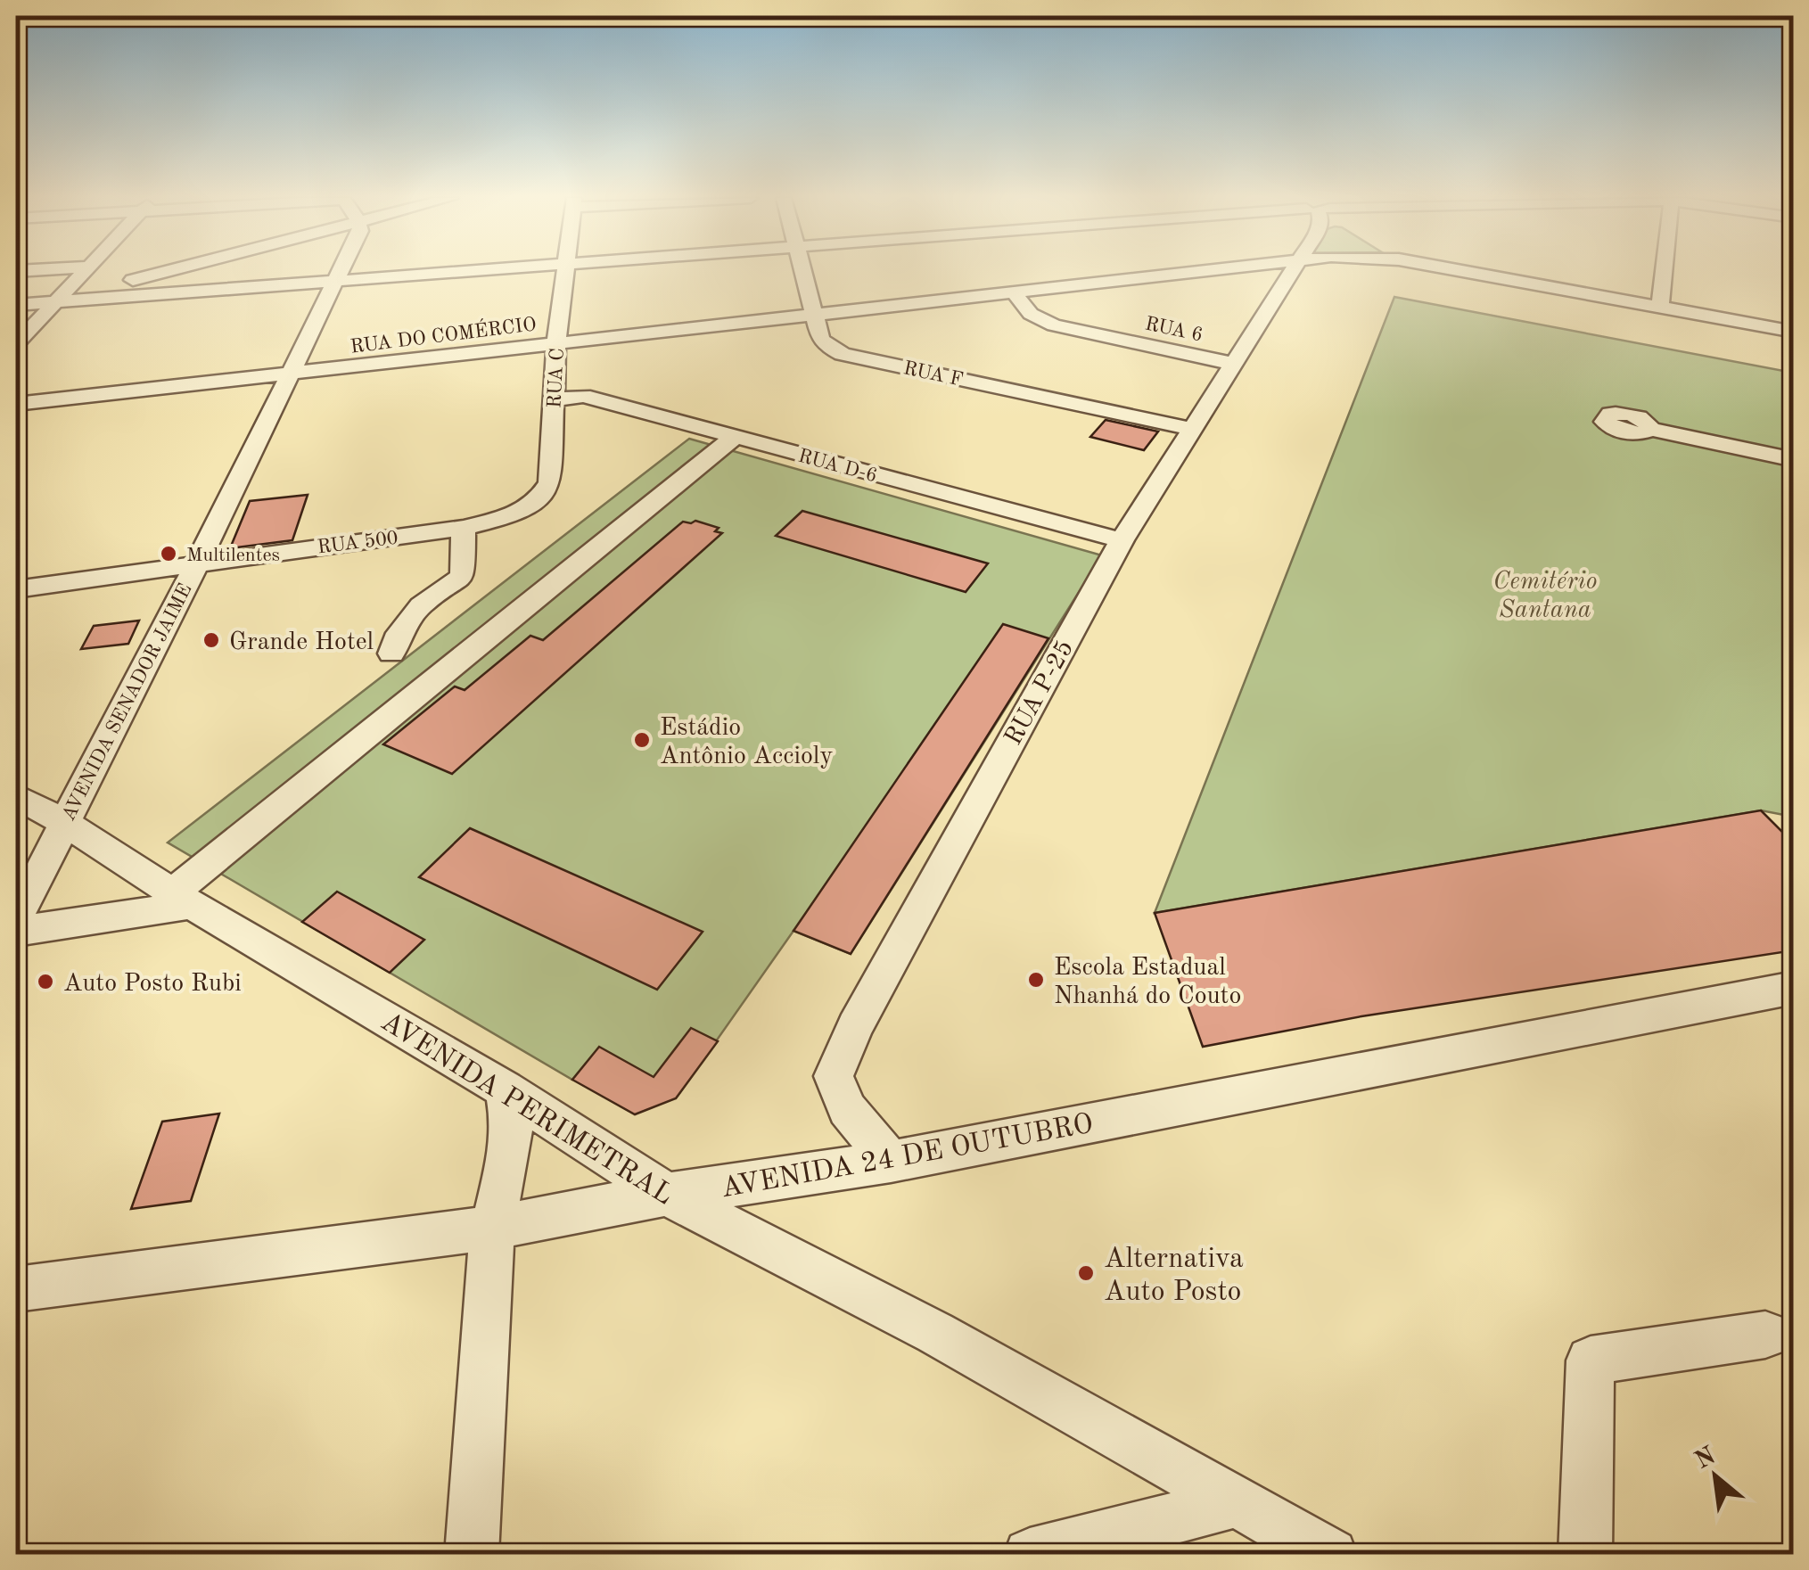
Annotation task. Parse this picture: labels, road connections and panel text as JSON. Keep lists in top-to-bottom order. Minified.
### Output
{"streets":{"street":["RUA 6","RUA DO COMÉRCIO","RUA F","RUA C","RUA D-6","RUA 500","RUA P-25","AVENIDA SENADOR JAIME","AVENIDA PERIMETRAL","AVENIDA 24 DE OUTUBRO"]},"crossings":[["RUA 6","RUA DO COMÉRCIO"],["RUA 6","RUA P-25"],["RUA DO COMÉRCIO","RUA F"],["RUA DO COMÉRCIO","RUA C"],["RUA DO COMÉRCIO","AVENIDA SENADOR JAIME"],["RUA F","RUA P-25"],["RUA C","RUA D-6"],["RUA C","RUA 500"],["RUA D-6","RUA P-25"],["RUA 500","AVENIDA SENADOR JAIME"],["RUA P-25","AVENIDA 24 DE OUTUBRO"],["AVENIDA SENADOR JAIME","AVENIDA PERIMETRAL"],["AVENIDA PERIMETRAL","AVENIDA 24 DE OUTUBRO"]],"parks":["Cemitério Santana"],"places":["Multilentes","Grande Hotel","Estádio Antônio Accioly","Escola Estadual Nhanhá do Couto","Auto Posto Rubi","Alternativa Auto Posto"],"north":"top left"}
